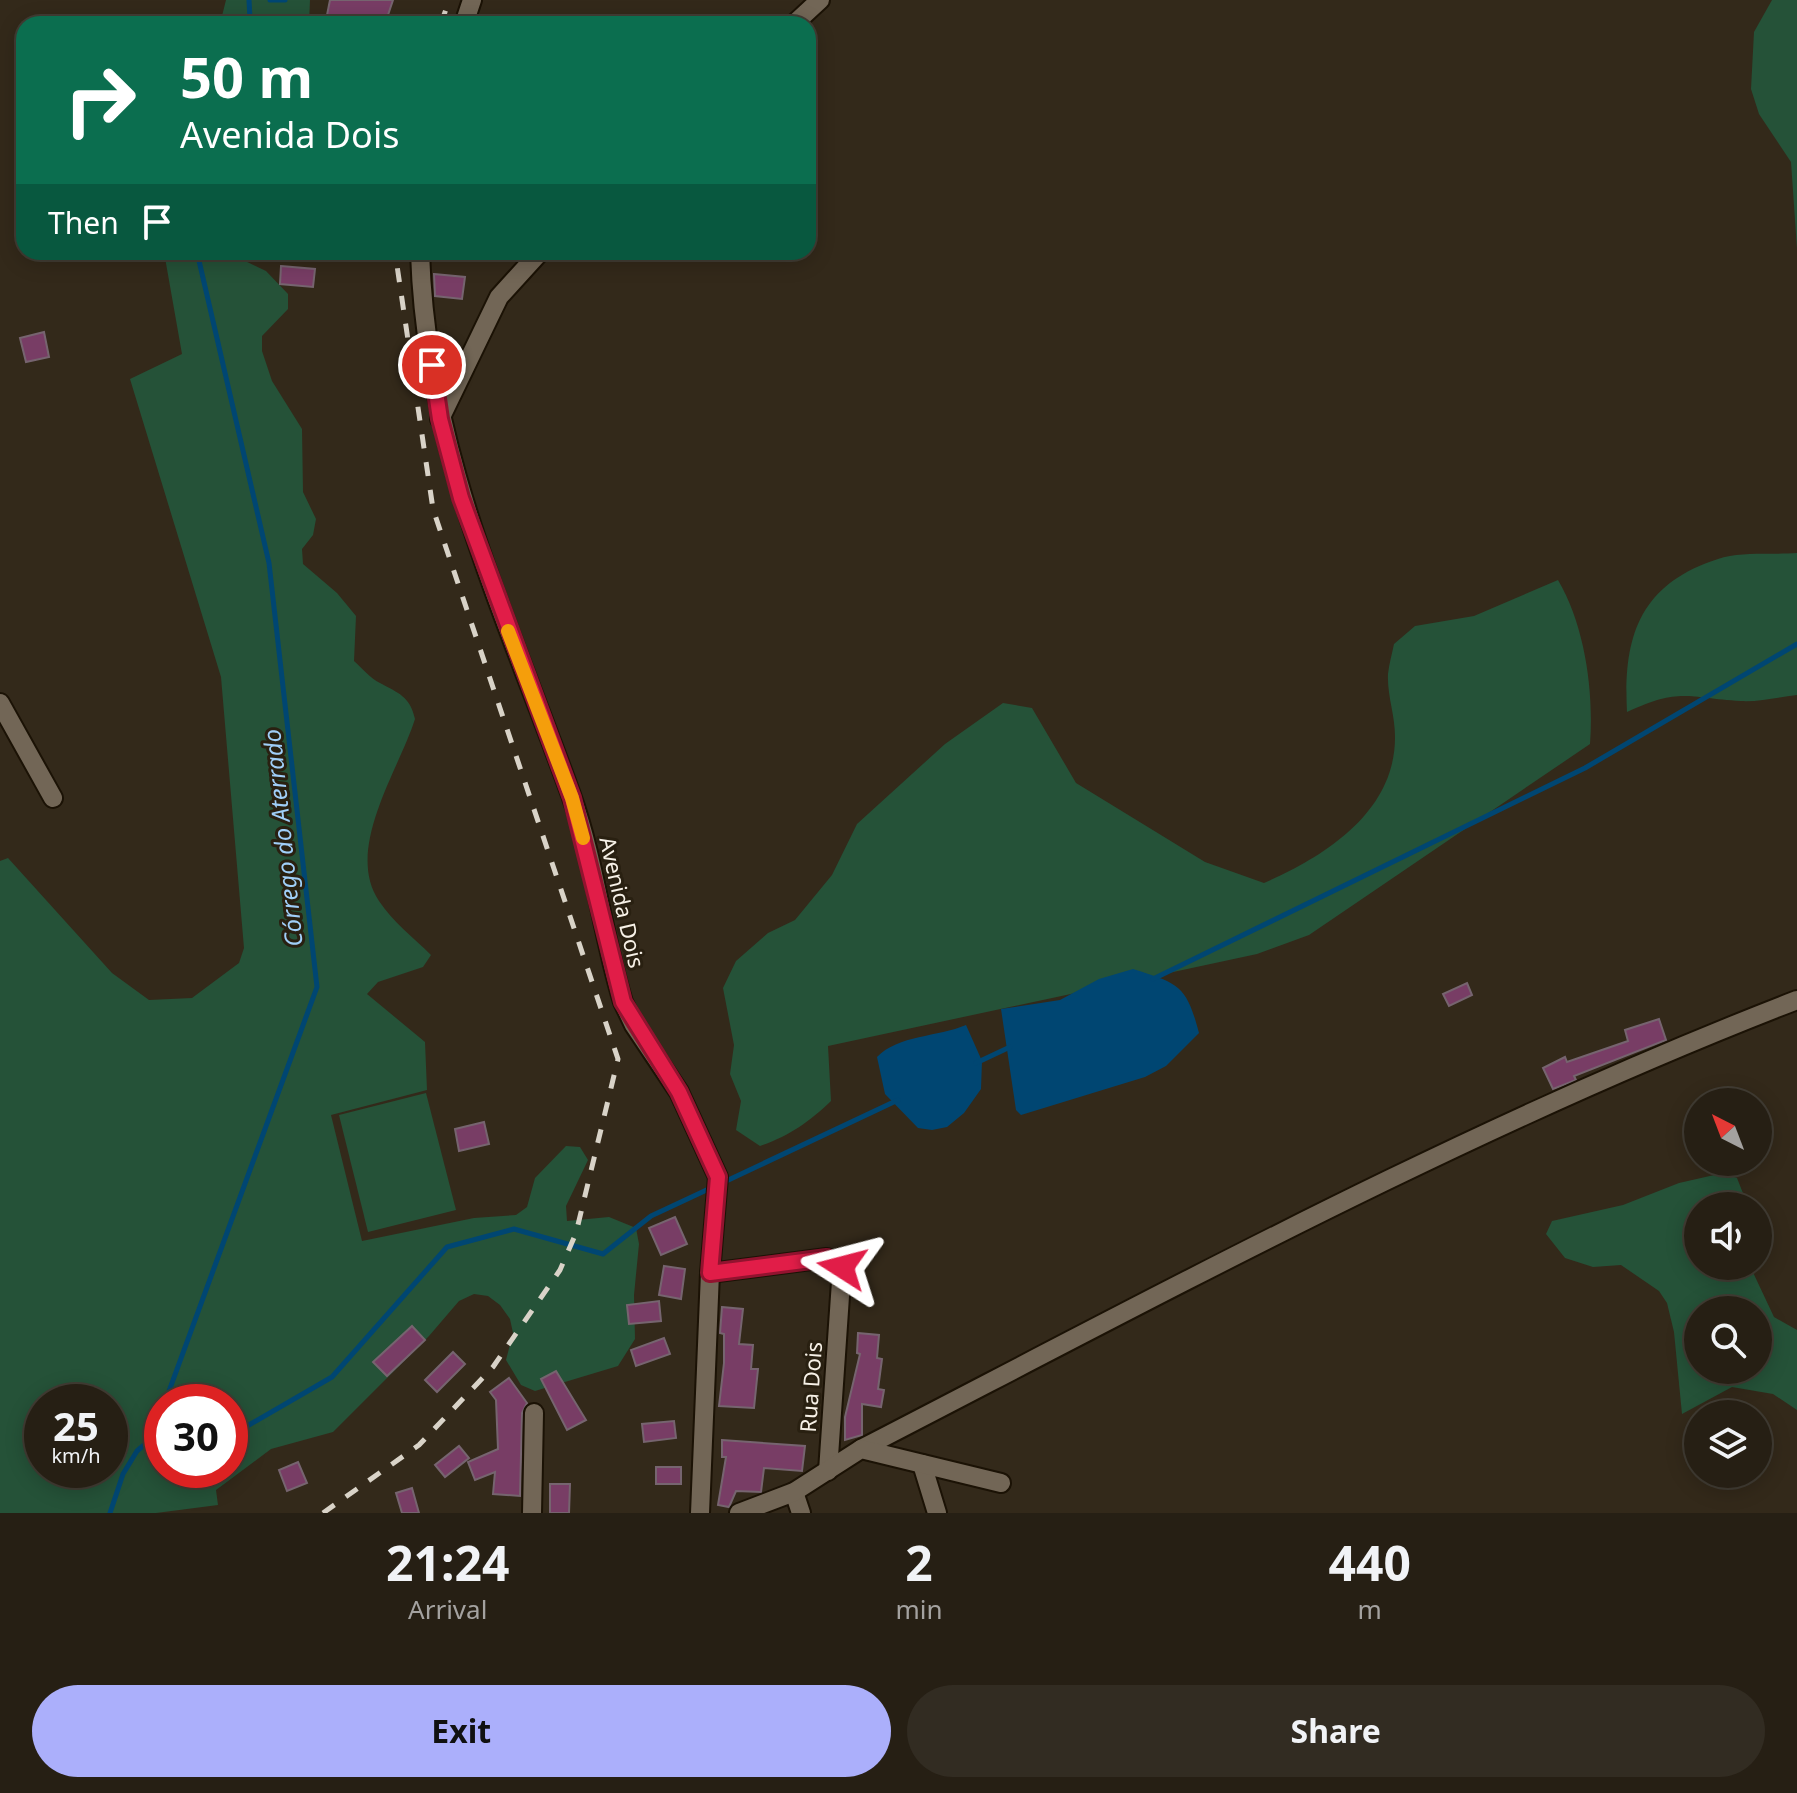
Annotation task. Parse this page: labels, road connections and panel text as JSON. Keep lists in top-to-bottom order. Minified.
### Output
{"streets":{"street":["Avenida Dois","Rua Dois"]},"crossings":[["Avenida Dois","Rua Dois"]],"water":["Córrego do Aterrado"],"north":"top left","page":{"turn":["50 m","Avenida Dois"],"then":"Then","speed":"25 km/h","limit":"30","eta":["21:24","Arrival","2","min","440","m"],"buttons":["Exit","Share"]}}
